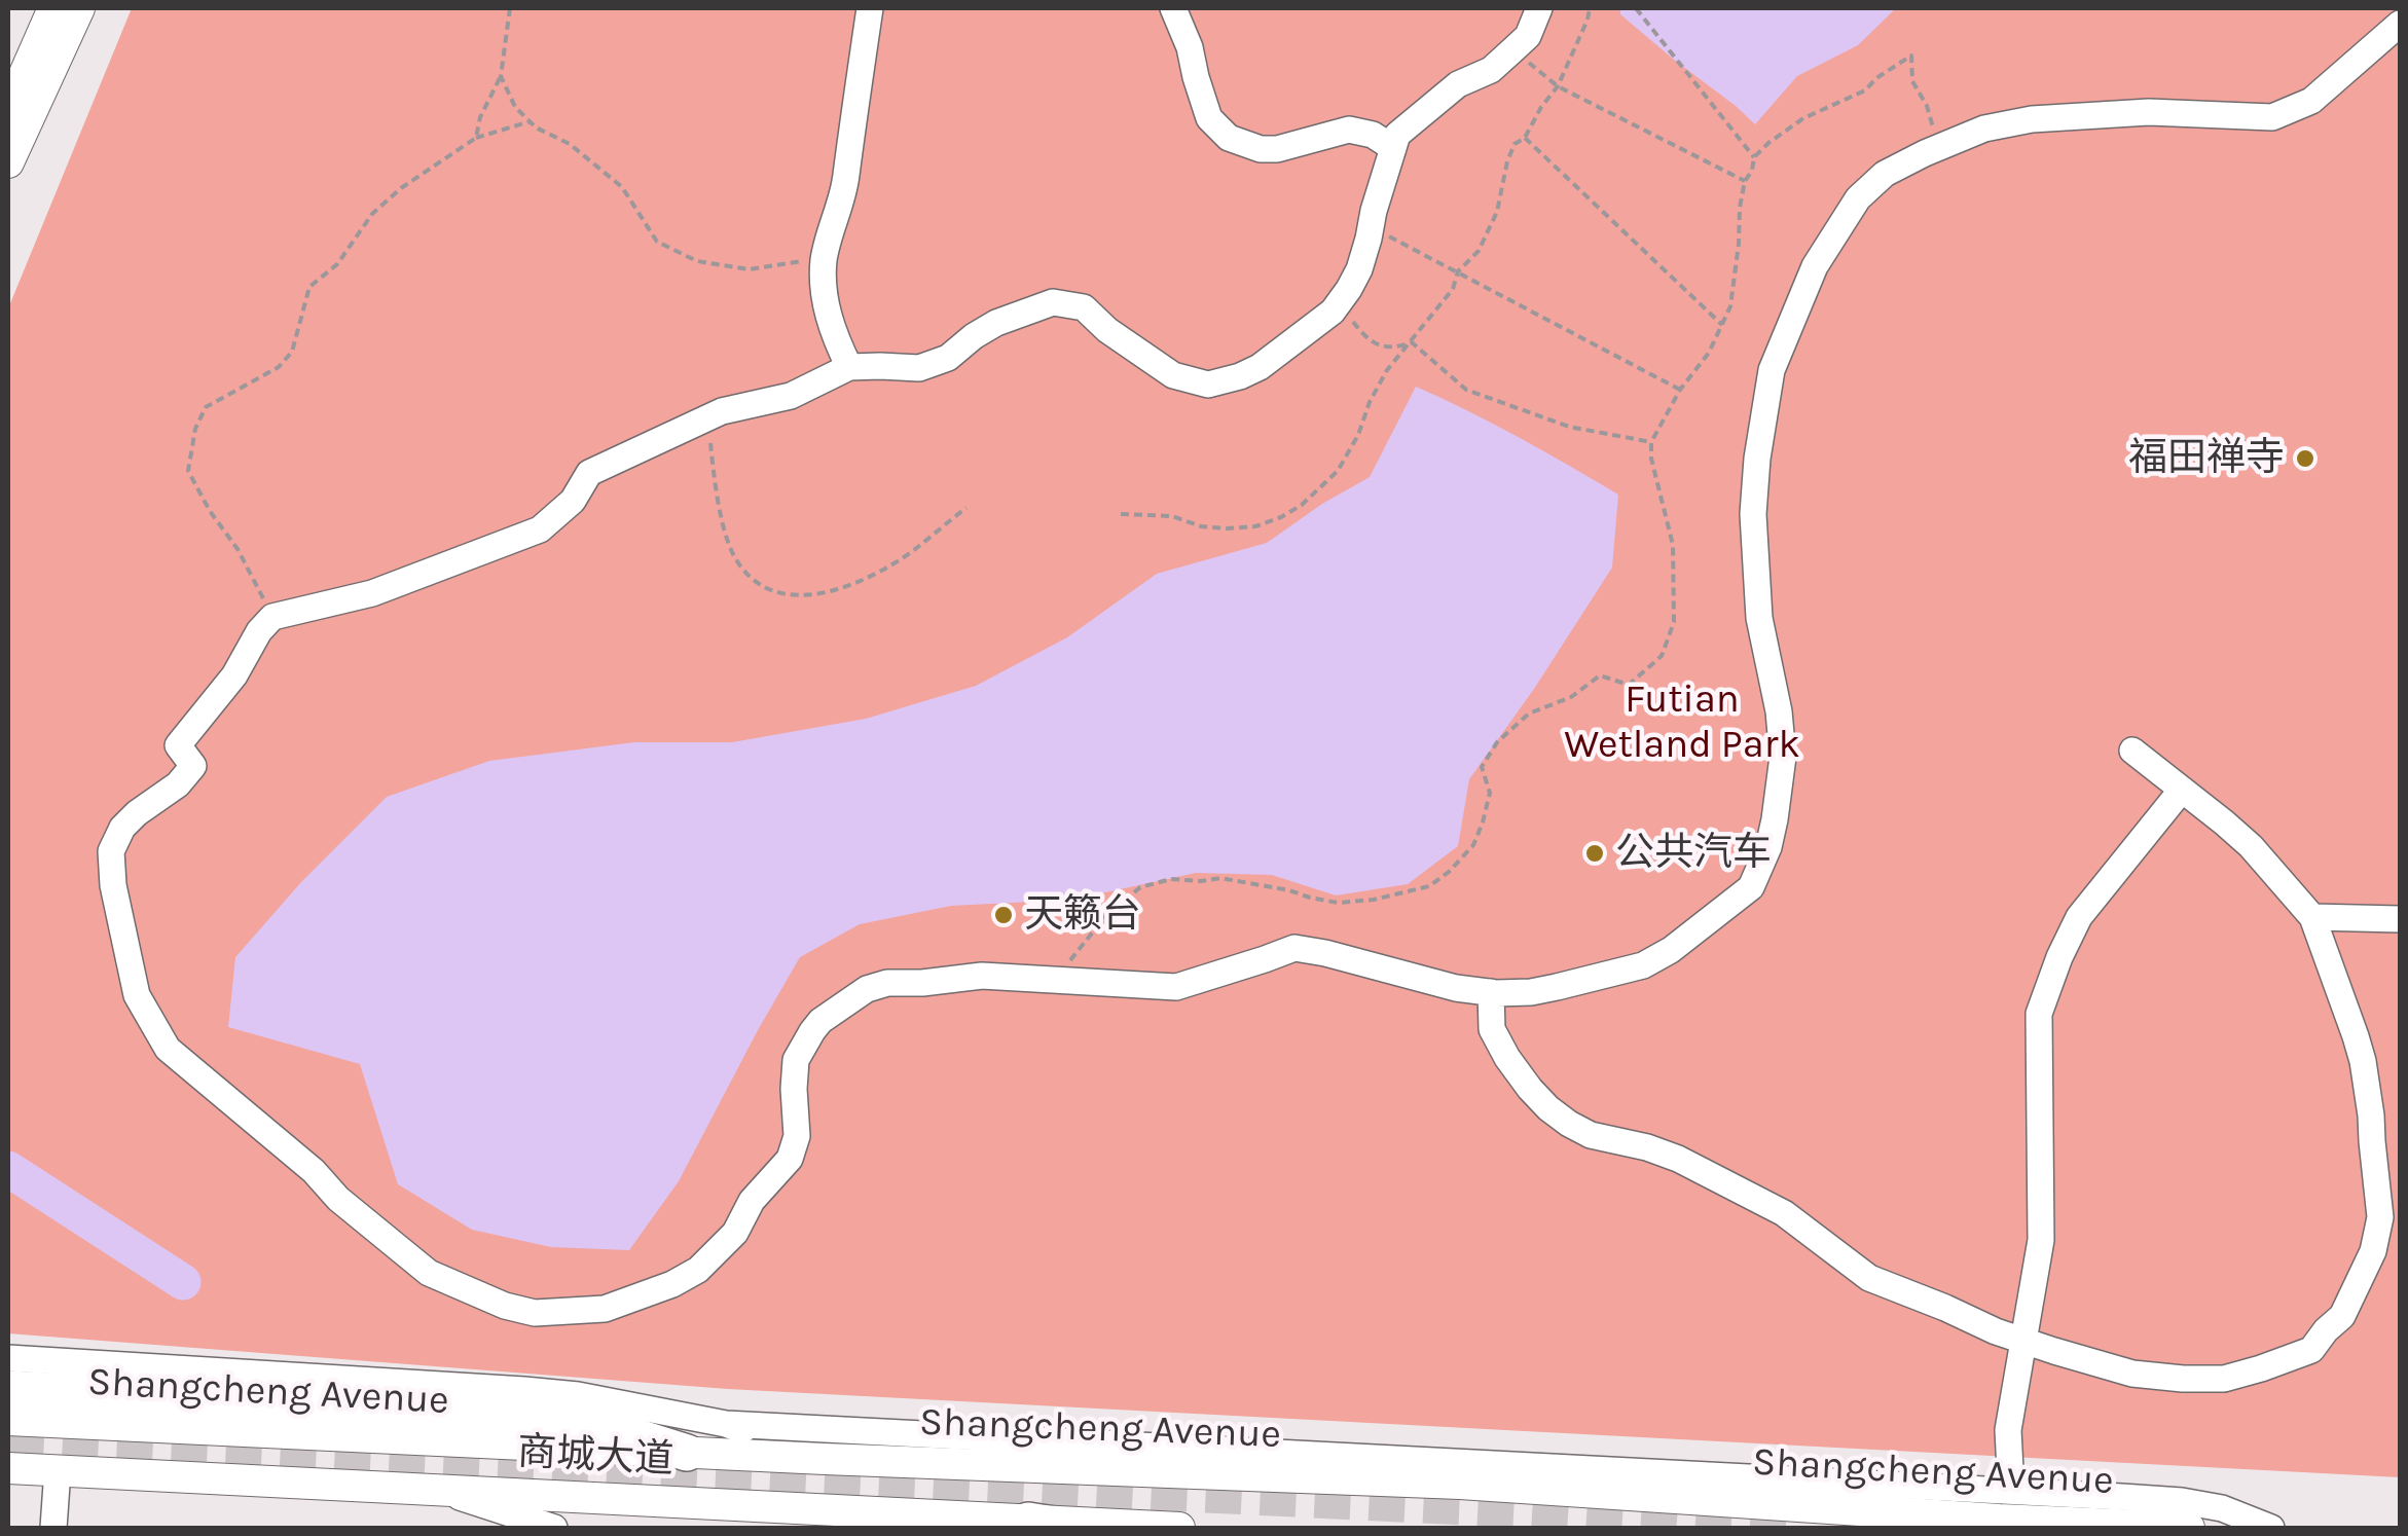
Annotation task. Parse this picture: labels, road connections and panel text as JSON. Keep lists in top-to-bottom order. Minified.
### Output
{"streets":{"main road":["Shangcheng Avenue","商城大道"]},"parks":["Futian Wetland Park"],"places":["福田禅寺","公共汽车","天籁台"]}
